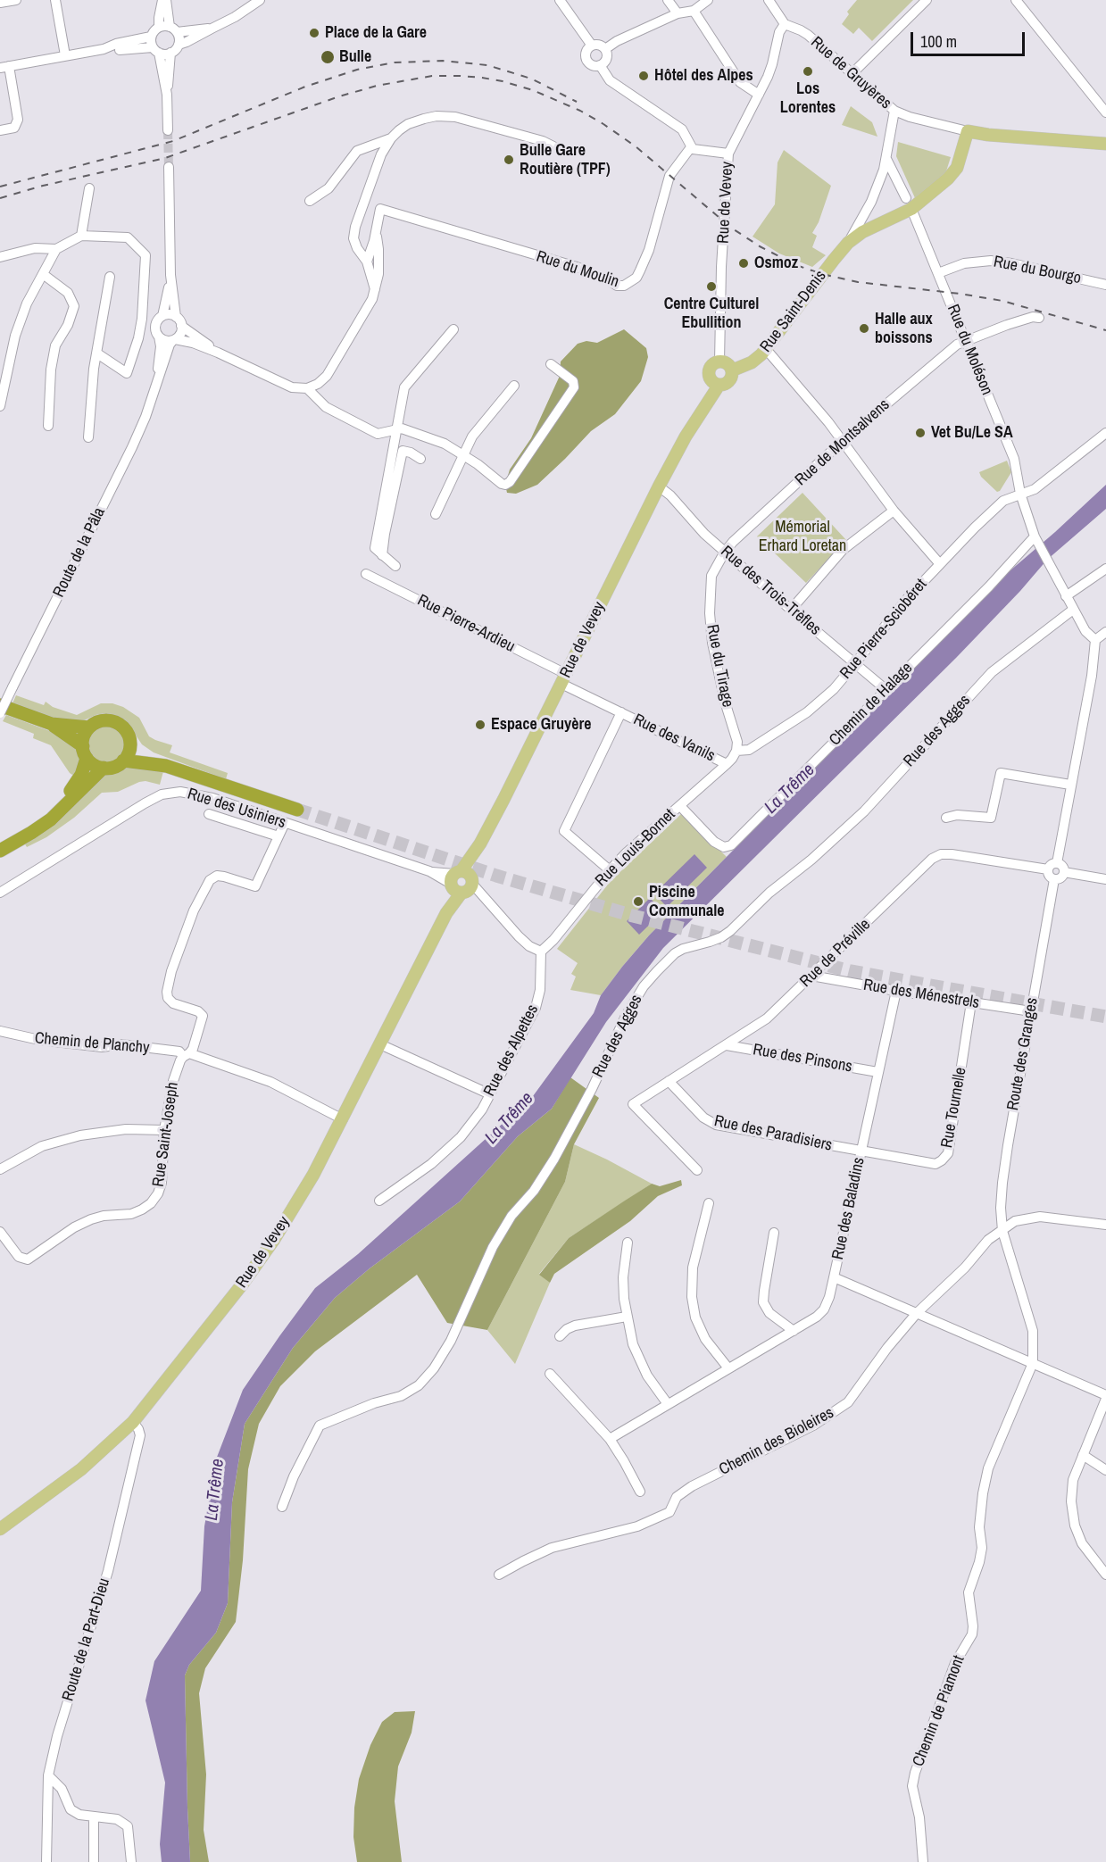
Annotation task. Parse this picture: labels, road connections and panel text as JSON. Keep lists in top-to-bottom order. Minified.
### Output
{"streets":{"main road":["Rue de Gruyères","Rue de Vevey","Rue Saint-Denis"],"street":["Rue du Moulin","Rue du Bourgo","Rue du Moléson","Rue de Montsalvens","Route de la Pâla","Rue des Trois-Trèfles","Rue Pierre-Ardieu","Rue Pierre-Sciobéret","Rue du Tirage","Chemin de Halage","Rue des Agges","Rue des Vanils","Rue des Usiniers","Rue Louis-Bornet","Rue de Préville","Rue des Ménestrels","Chemin de Planchy","Rue des Alpettes","Route des Granges","Rue des Pinsons","Rue Tournelle","Rue des Paradisiers","Rue Saint-Joseph","Rue des Baladins","Chemin des Bioleires","Route de la Part-Dieu","Chemin de Piamont"]},"crossings":[["Rue de Gruyères","Rue de Vevey"],["Rue de Gruyères","Rue Saint-Denis"],["Rue de Vevey","Rue Saint-Denis"],["Rue de Vevey","Rue des Trois-Trèfles"],["Rue de Vevey","Rue Pierre-Ardieu"],["Rue de Vevey","Rue des Usiniers"],["Rue de Vevey","Chemin de Planchy"],["Rue de Vevey","Route de la Part-Dieu"],["Rue du Bourgo","Rue du Moléson"],["Rue Saint-Denis","Rue du Moléson"],["Rue du Moléson","Rue de Montsalvens"],["Rue du Moléson","Rue Pierre-Sciobéret"],["Rue de Montsalvens","Rue des Trois-Trèfles"],["Rue de Montsalvens","Rue du Tirage"],["Rue des Trois-Trèfles","Rue Pierre-Sciobéret"],["Rue des Trois-Trèfles","Rue du Tirage"],["Rue des Trois-Trèfles","Chemin de Halage"],["Rue Pierre-Ardieu","Rue des Vanils"],["Rue Pierre-Sciobéret","Rue du Tirage"],["Rue Pierre-Sciobéret","Rue Louis-Bornet"],["Rue du Tirage","Rue Louis-Bornet"],["Chemin de Halage","Rue Louis-Bornet"],["Rue des Vanils","Rue Louis-Bornet"],["Rue des Usiniers","Rue Saint-Joseph"],["Rue Louis-Bornet","Rue des Alpettes"],["Rue de Préville","Rue des Ménestrels"],["Rue de Préville","Route des Granges"],["Rue de Préville","Rue des Pinsons"],["Rue de Préville","Rue des Paradisiers"],["Rue des Ménestrels","Route des Granges"],["Rue des Ménestrels","Rue Tournelle"],["Rue des Ménestrels","Rue des Baladins"],["Chemin de Planchy","Rue Saint-Joseph"],["Route des Granges","Rue des Baladins"],["Route des Granges","Chemin des Bioleires"],["Route des Granges","Chemin de Piamont"],["Rue des Pinsons","Rue des Baladins"],["Rue Tournelle","Rue des Paradisiers"],["Rue Tournelle","Rue des Baladins"],["Rue des Paradisiers","Rue des Baladins"],["Rue des Baladins","Chemin des Bioleires"],["Rue des Baladins","Chemin de Piamont"]],"water":["La Trême"],"parks":["Mémorial Erhard Loretan"],"places":["Place de la Gare","Bulle","Los Lorentes","Hôtel des Alpes","Bulle Gare Routière (TPF)","Osmoz","Centre Culturel Ebullition","Halle aux boissons","Vet Bu/Le SA","Espace Gruyère","Piscine Communale"],"scale_bar":"100 m"}
